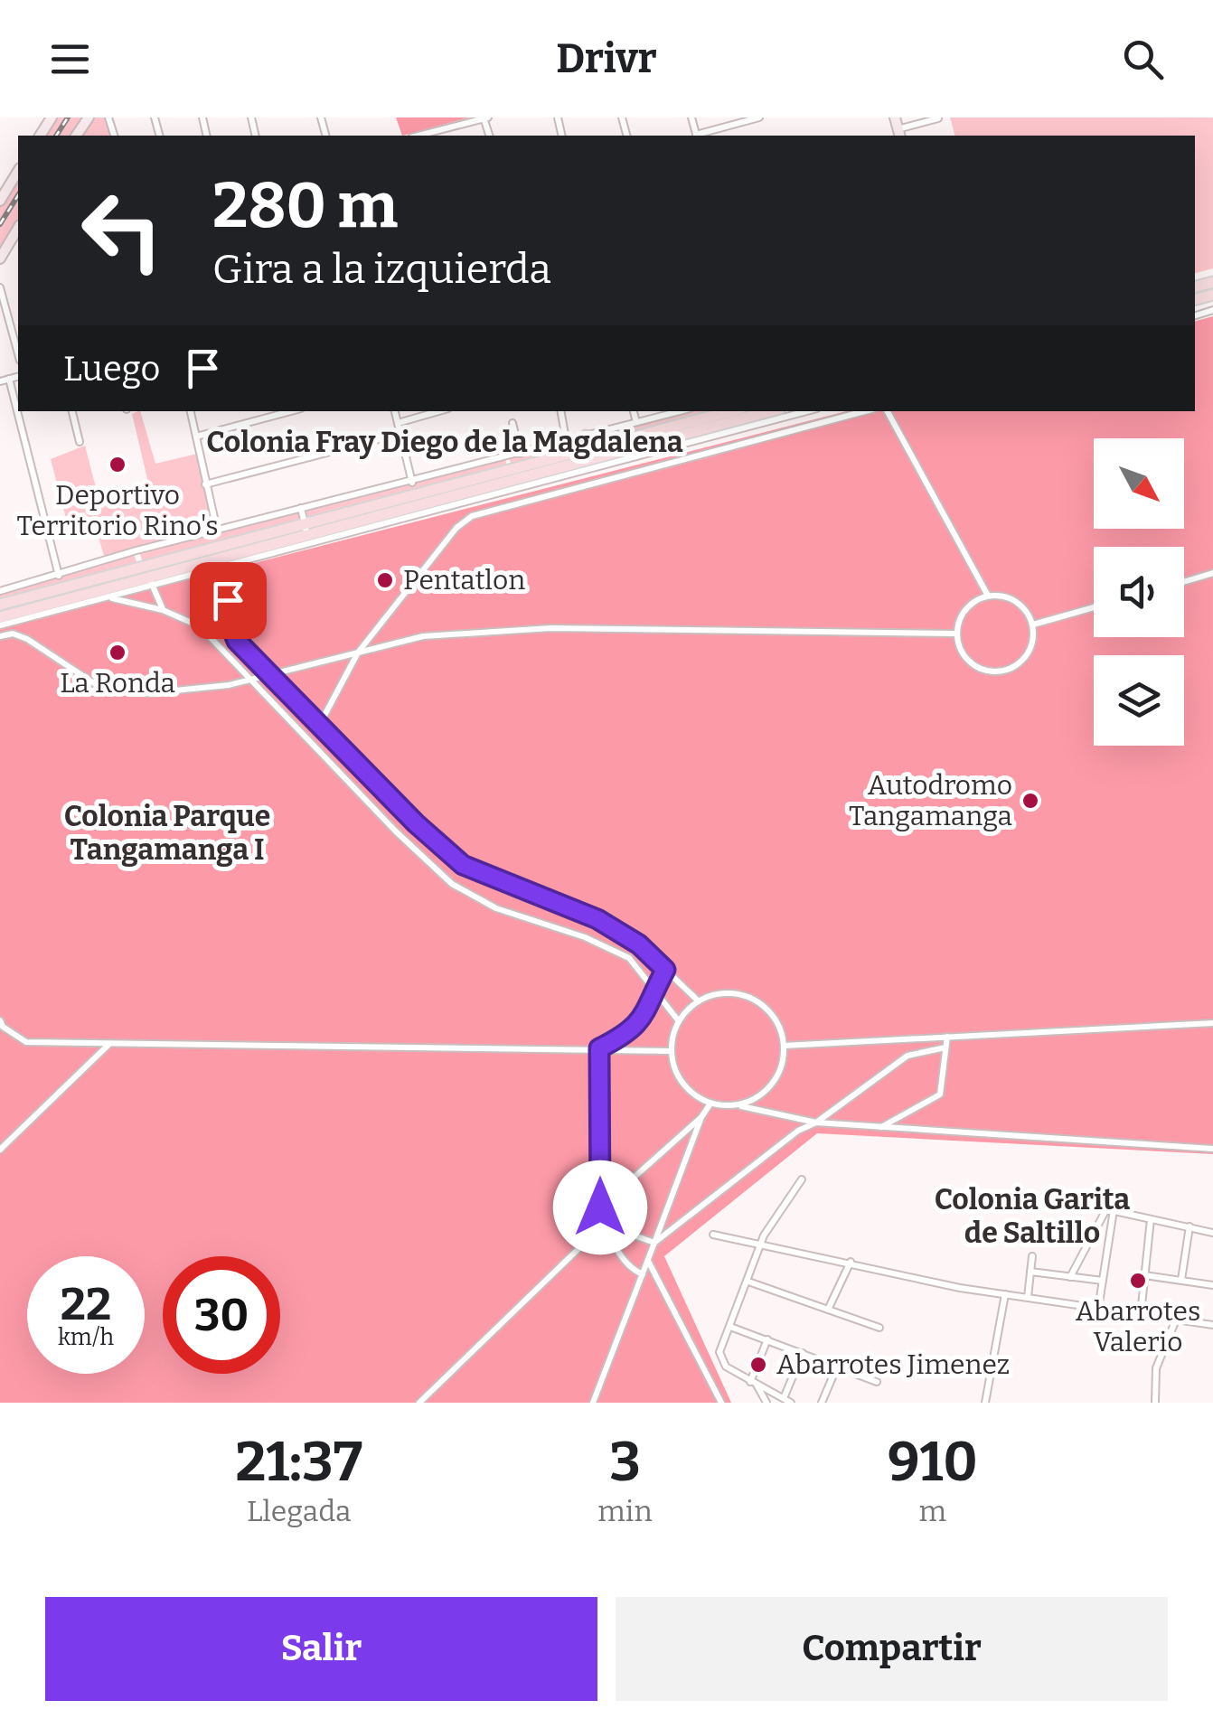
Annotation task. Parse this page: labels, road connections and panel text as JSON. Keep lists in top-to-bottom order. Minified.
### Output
{"districts":["Colonia Fray Diego de la Magdalena","Colonia Parque Tangamanga I","Colonia Garita de Saltillo"],"places":["Deportivo Territorio Rino's","Pentatlon","La Ronda","Autodromo Tangamanga","Abarrotes Valerio","Abarrotes Jimenez"],"north":"bottom right","page":{"header":"Drivr","turn":["280 m","Gira a la izquierda"],"then":"Luego","speed":"22 km/h","limit":"30","eta":["21:37","Llegada","3","min","910","m"],"buttons":["Salir","Compartir"]}}
